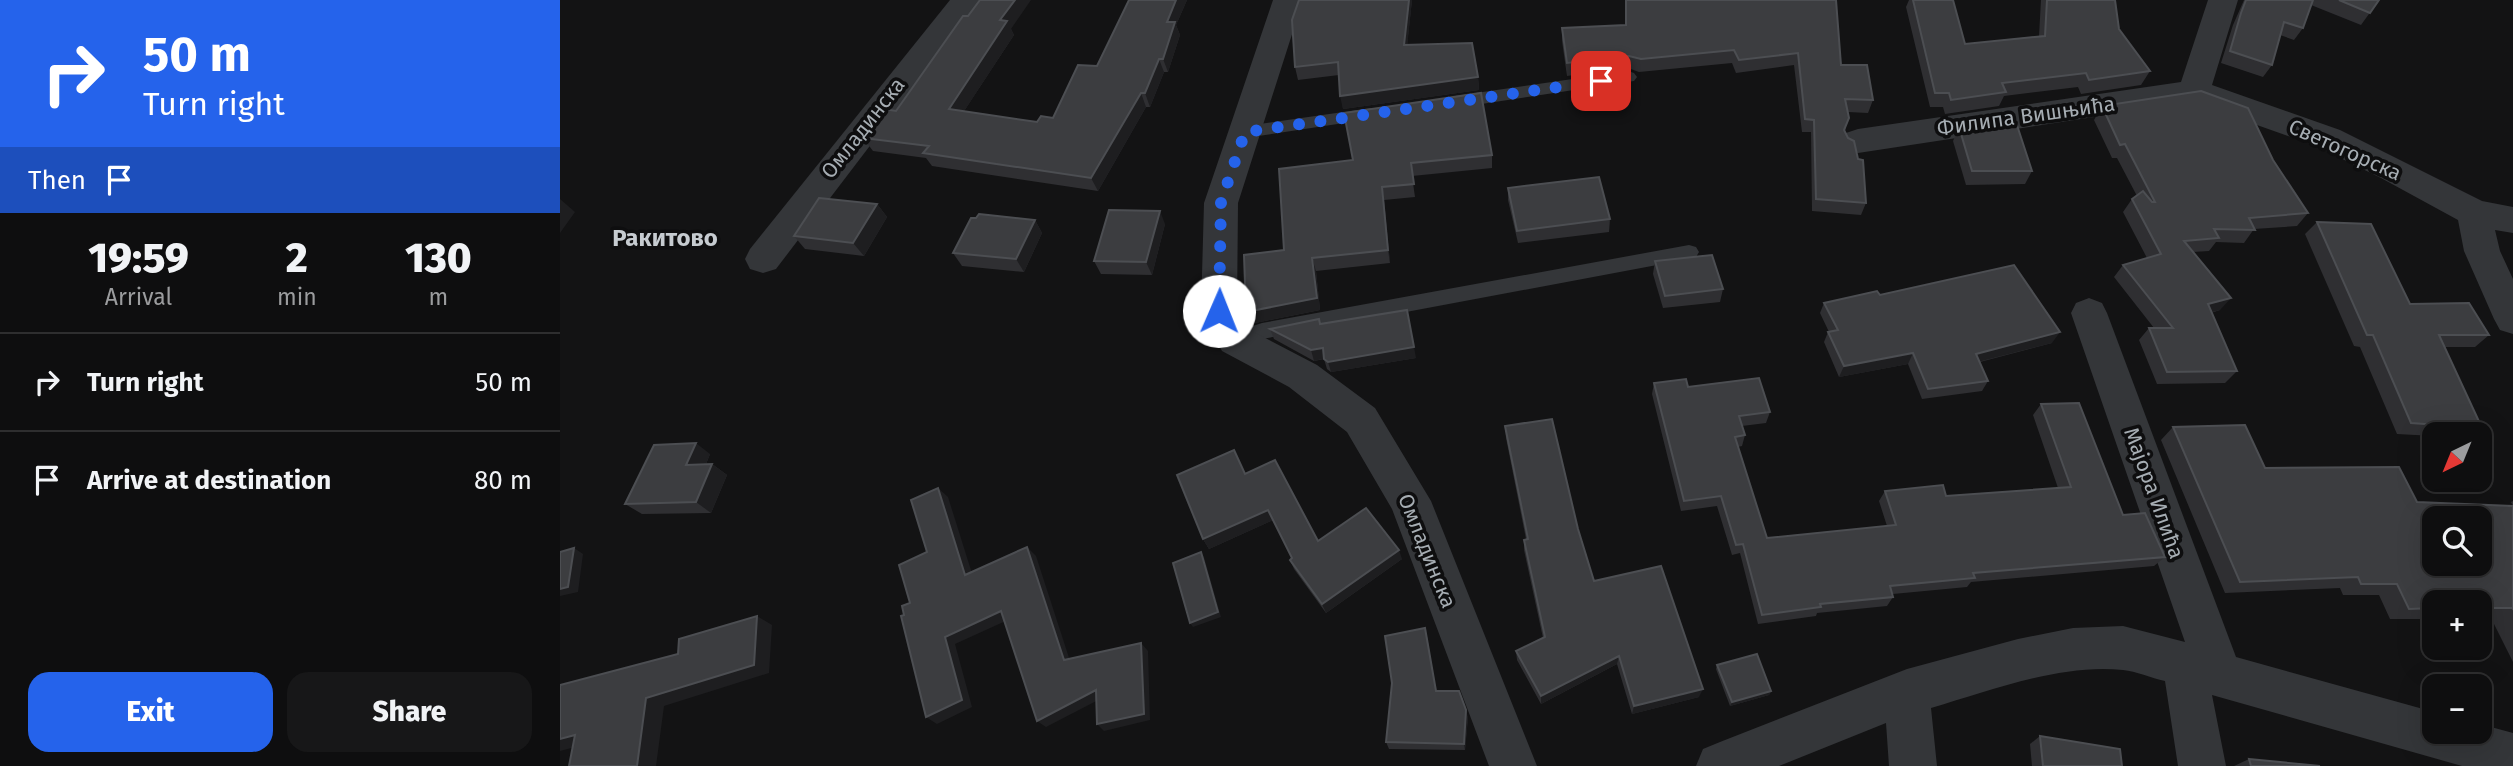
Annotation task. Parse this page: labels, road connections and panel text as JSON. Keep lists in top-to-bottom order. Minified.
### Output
{"streets":{"street":["Филипа Вишњића","Омладинска","Светогорска","Мајора Илића"]},"crossings":[["Филипа Вишњића","Светогорска"]],"districts":["Ракитово"],"north":"bottom left","page":{"turn":["50 m","Turn right"],"then":"Then","eta":["19:59","Arrival","2","min","130","m"],"list":[{"name":"Turn right","value":"50 m"},{"name":"Arrive at destination","value":"80 m"}],"map_buttons":["+","−"],"buttons":["Exit","Share"]}}
